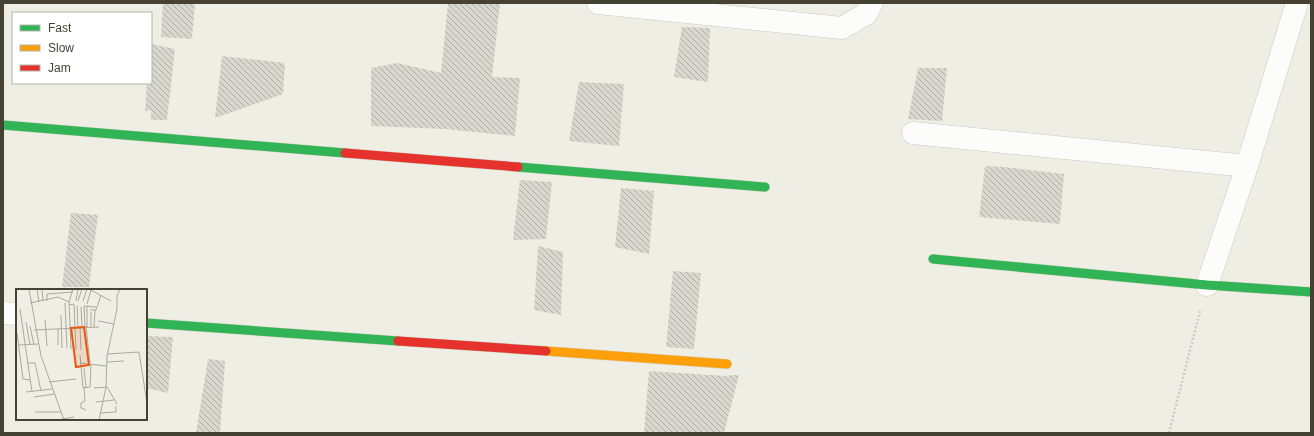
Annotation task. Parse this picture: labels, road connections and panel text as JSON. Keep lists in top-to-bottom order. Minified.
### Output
{"legend":["Fast","Slow","Jam"]}
